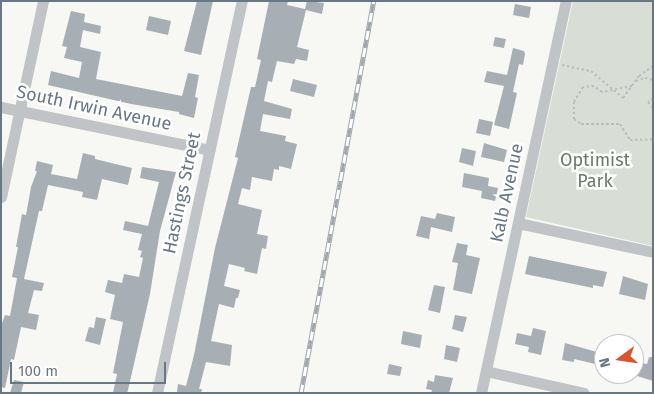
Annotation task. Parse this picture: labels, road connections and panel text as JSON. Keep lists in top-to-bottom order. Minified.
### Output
{"streets":{"street":["South Irwin Avenue","Hastings Street","Kalb Avenue"]},"crossings":[["South Irwin Avenue","Hastings Street"]],"parks":["Optimist Park"],"scale_bar":"100 m","north":"left"}
